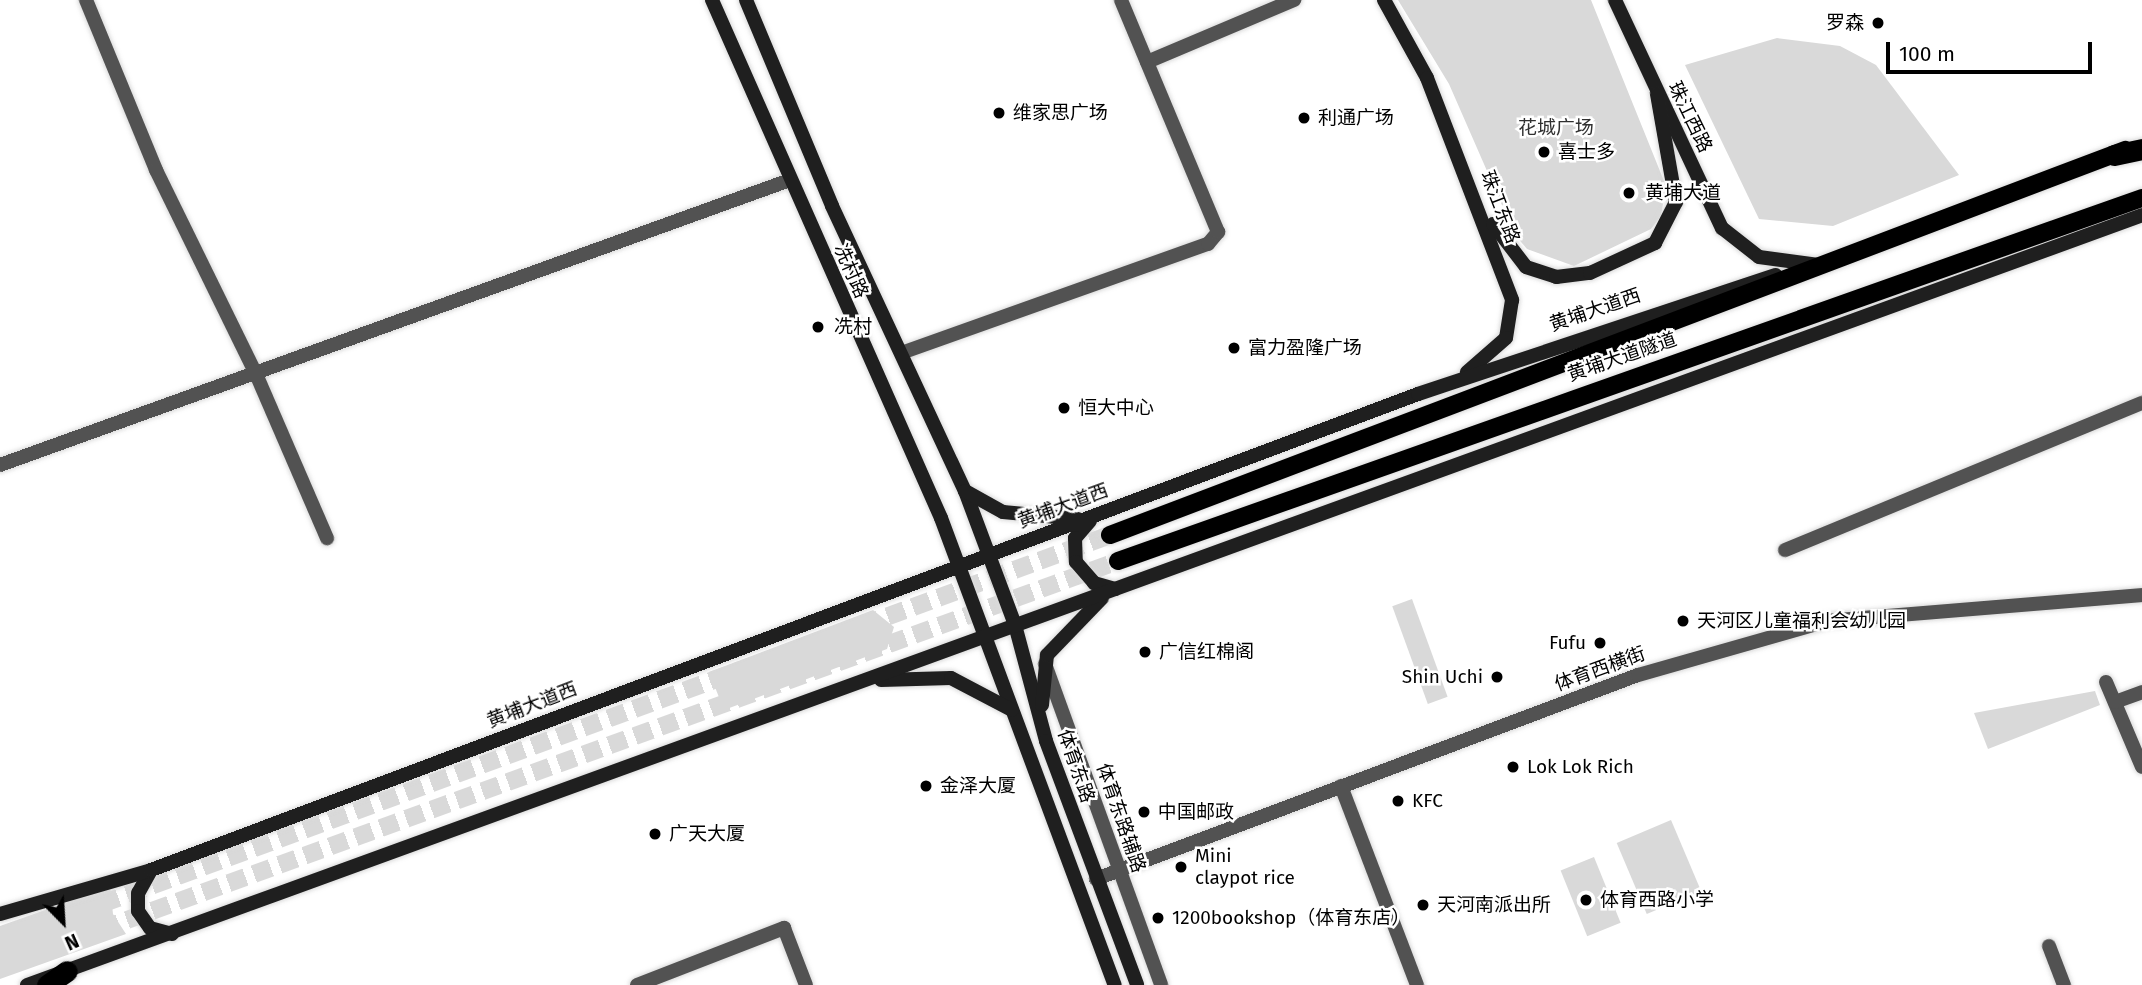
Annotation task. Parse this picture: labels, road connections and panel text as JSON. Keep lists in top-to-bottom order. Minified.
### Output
{"streets":{"main road":["珠江西路","珠江东路","冼村路","黄埔大道西","黄埔大道隧道","体育东路"],"street":["体育西横街","体育东路辅路"]},"crossings":[["珠江西路","黄埔大道西"],["珠江西路","黄埔大道隧道"],["珠江东路","黄埔大道西"],["冼村路","黄埔大道西"],["冼村路","体育东路"],["黄埔大道西","黄埔大道隧道"],["黄埔大道西","体育东路"],["体育西横街","体育东路"],["体育西横街","体育东路辅路"]],"parks":["花城广场"],"places":["罗森","维家思广场","利通广场","喜士多","黄埔大道","冼村","富力盈隆广场","恒大中心","天河区儿童福利会幼儿园","Fufu","广信红棉阁","Shin Uchi","Lok Lok Rich","金泽大厦","KFC","中国邮政","广天大厦","Mini claypot rice","体育西路小学","天河南派出所","1200bookshop（体育东店）"],"scale_bar":"100 m","north":"bottom right"}
